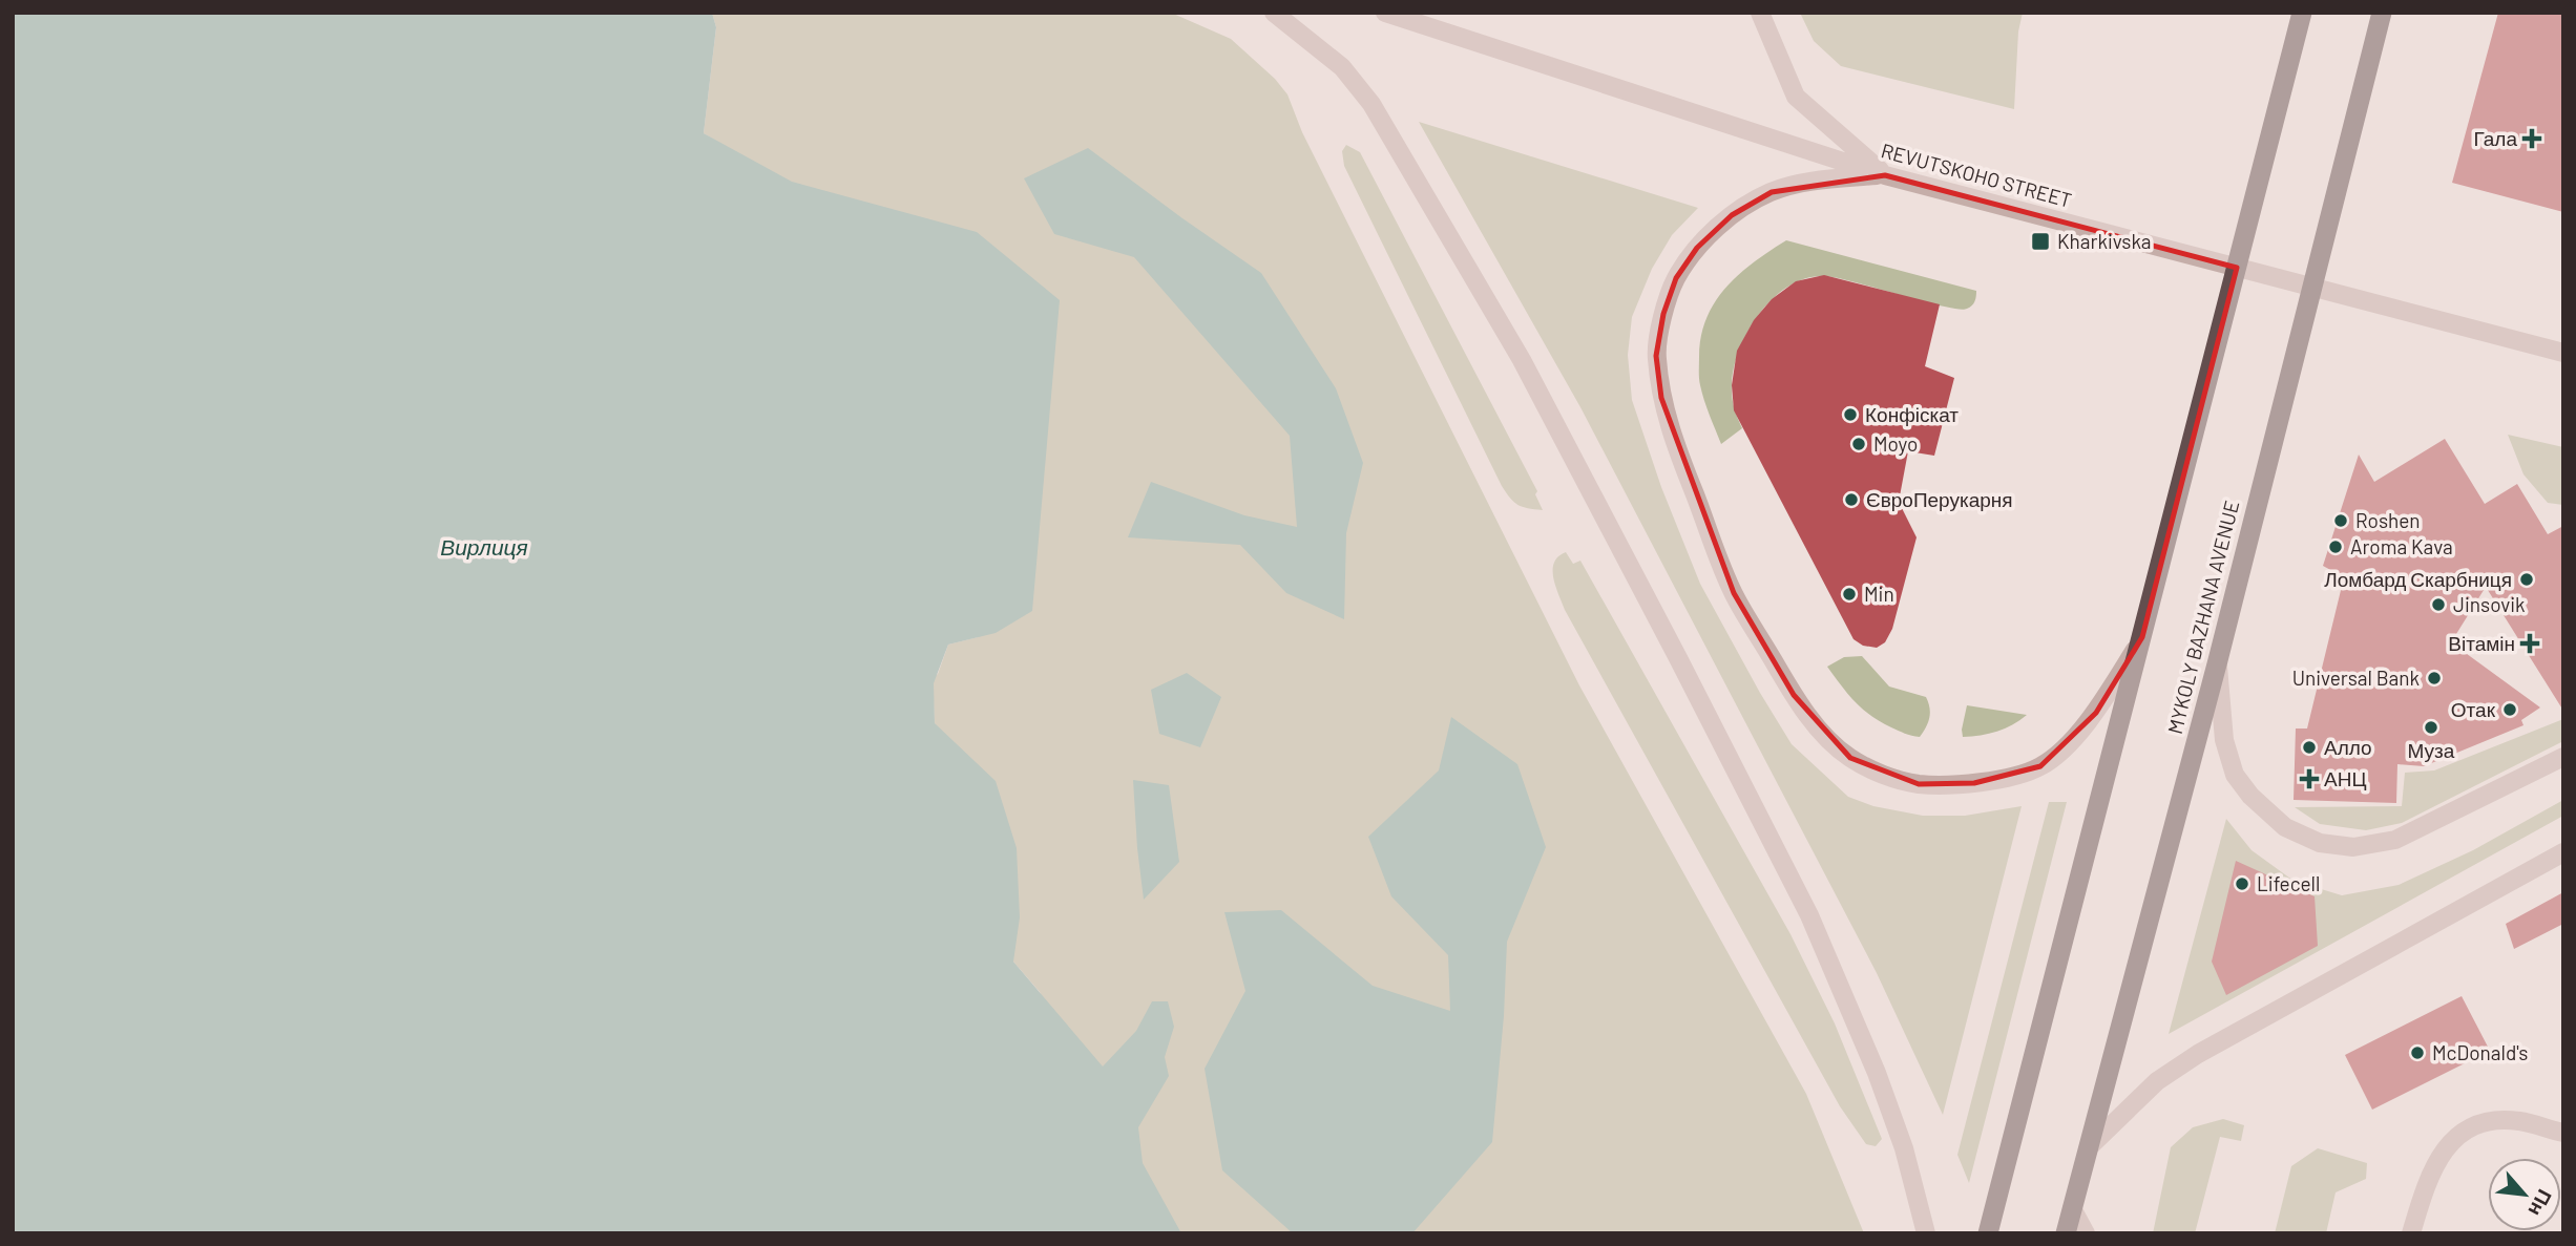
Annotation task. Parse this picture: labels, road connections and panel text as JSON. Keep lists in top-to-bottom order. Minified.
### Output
{"streets":{"highway":["MYKOLY BAZHANA AVENUE"],"street":["REVUTSKOHO STREET"]},"water":["Вирлиця"],"places":{"health":["Гала","Вітамін","АНЦ"],"transit":["Kharkivska"],"other":["Конфіскат","Moyo","ЄвроПерукарня","Roshen","Aroma Kava","Ломбард Скарбниця","Min","Jinsovik","Universal Bank","Отак","Муза","Алло","Lifecell","McDonald's"]},"north":"bottom right"}
